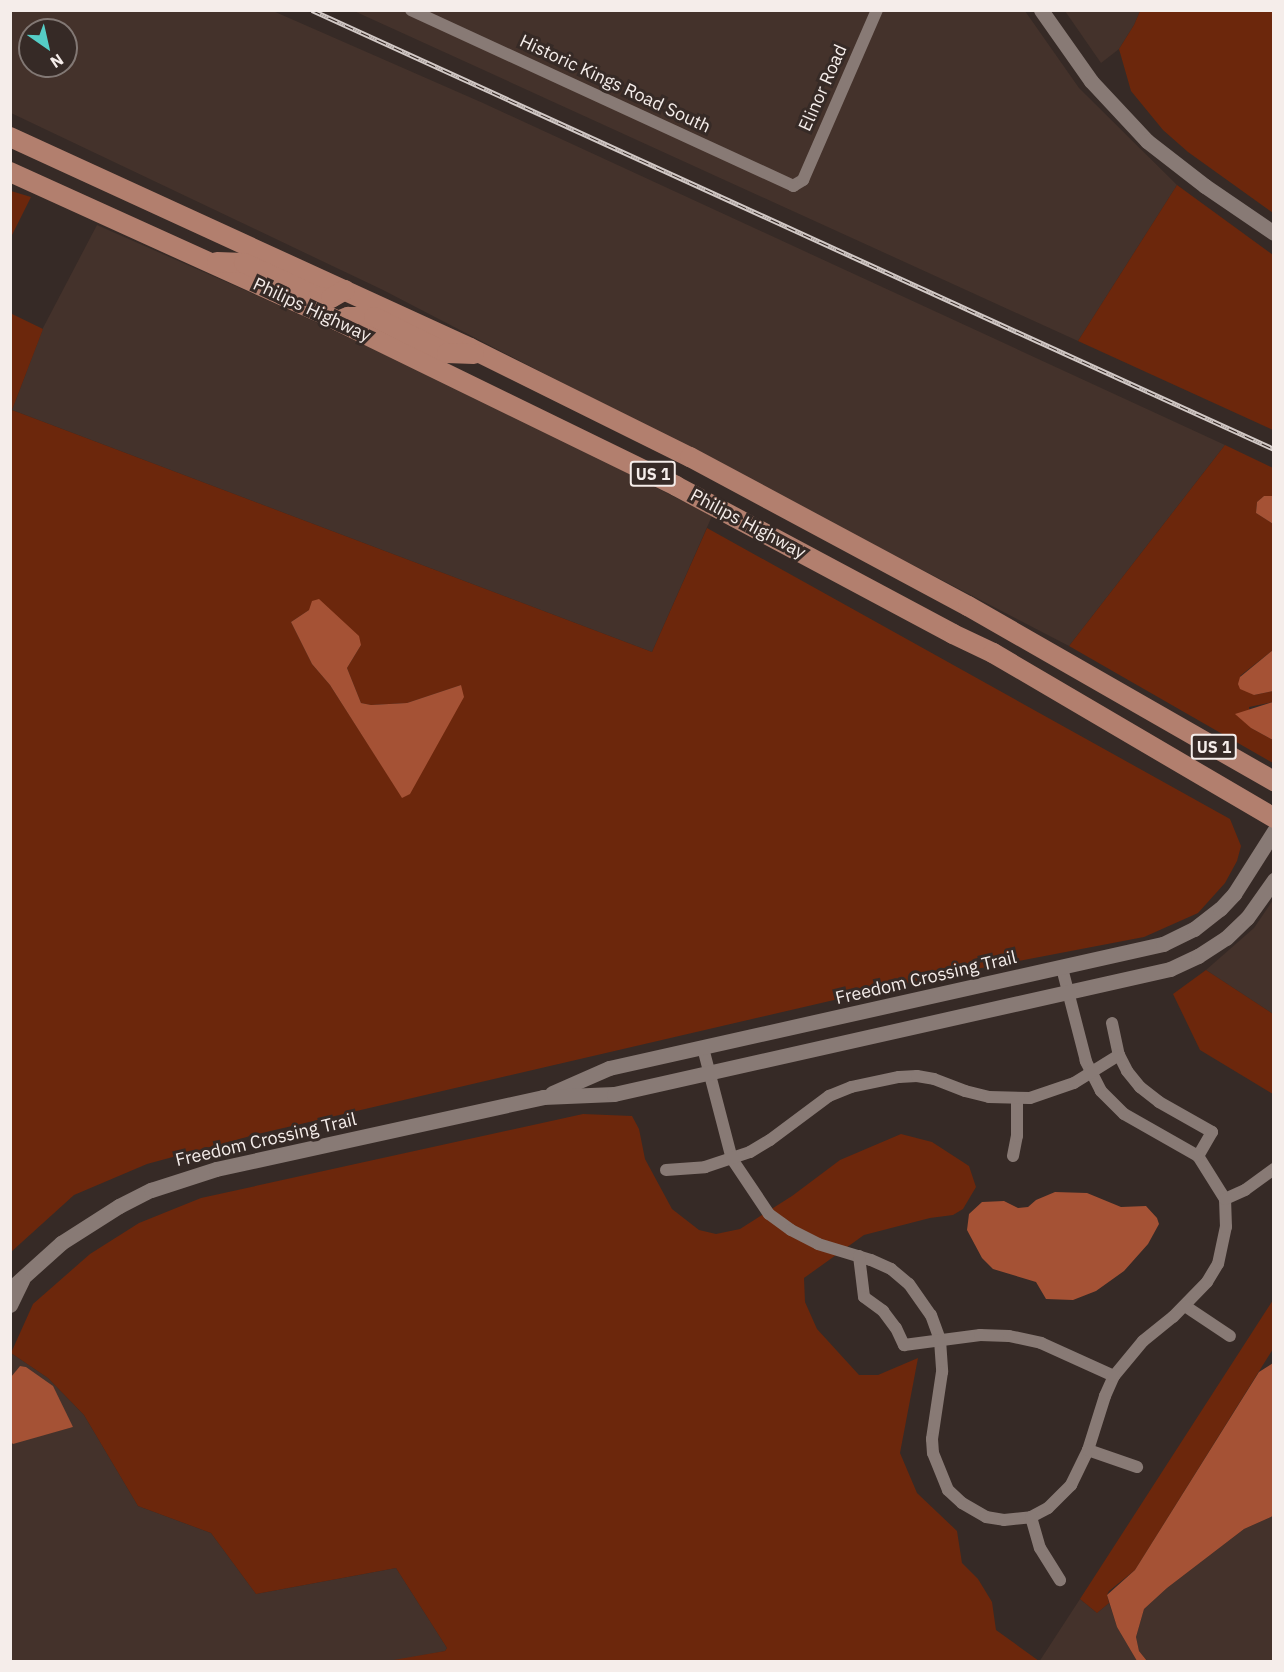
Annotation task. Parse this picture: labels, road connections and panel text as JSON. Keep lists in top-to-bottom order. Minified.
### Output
{"streets":{"main road":["Philips Highway","US 1"],"street":["Historic Kings Road South","Elinor Road","Freedom Crossing Trail"]},"crossings":[["Historic Kings Road South","Elinor Road"]],"north":"bottom right"}
